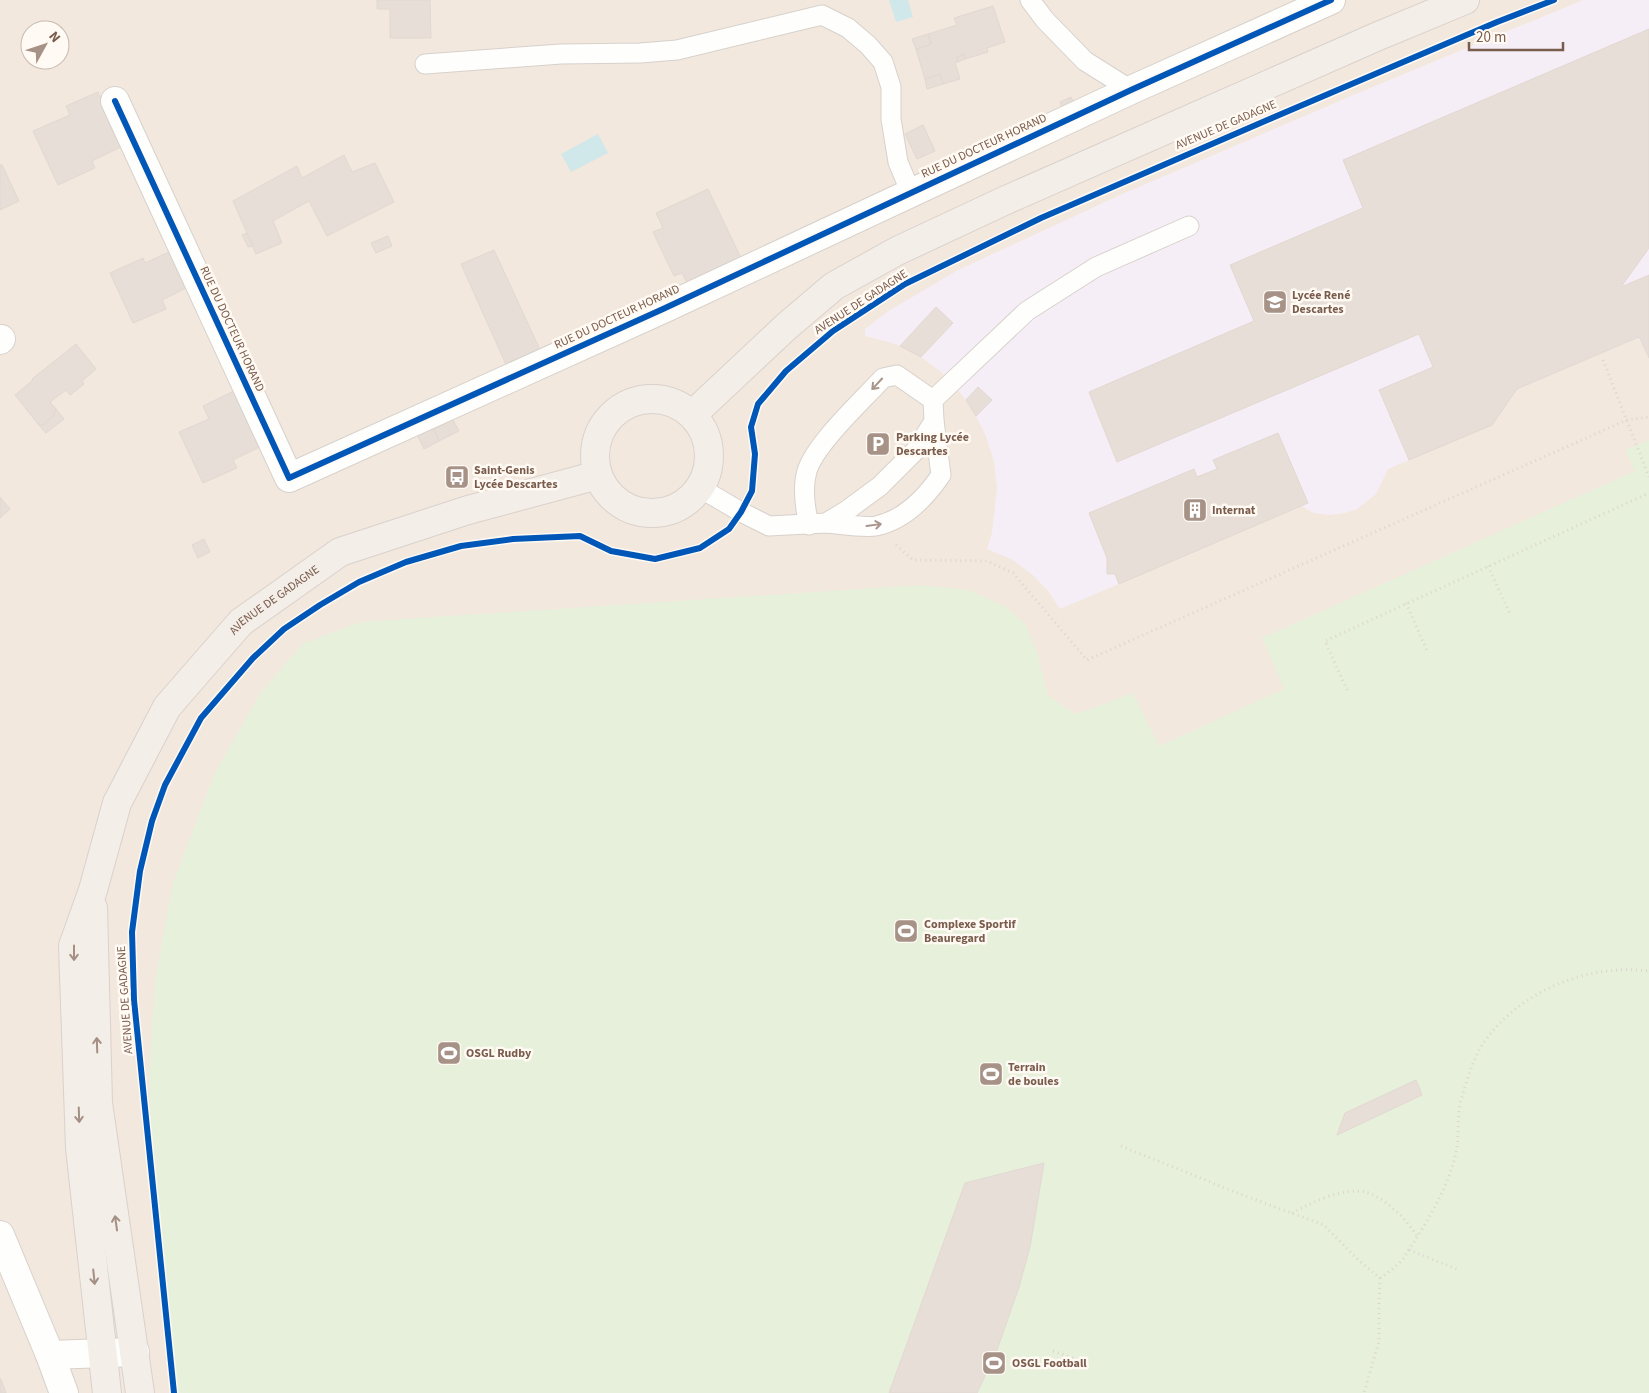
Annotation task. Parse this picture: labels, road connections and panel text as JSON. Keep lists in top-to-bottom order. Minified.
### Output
{"streets":{"main road":["AVENUE DE GADAGNE"],"street":["RUE DU DOCTEUR HORAND"]},"places":{"school or university":["Lycée René Descartes"],"parking":["Parking Lycée Descartes"],"bus stop":["Saint-Genis Lycée Descartes"],"building":["Internat"],"sports":["Complexe Sportif Beauregard","OSGL Rudby","Terrain de boules","OSGL Football"]},"scale_bar":"20 m","north":"top right"}
